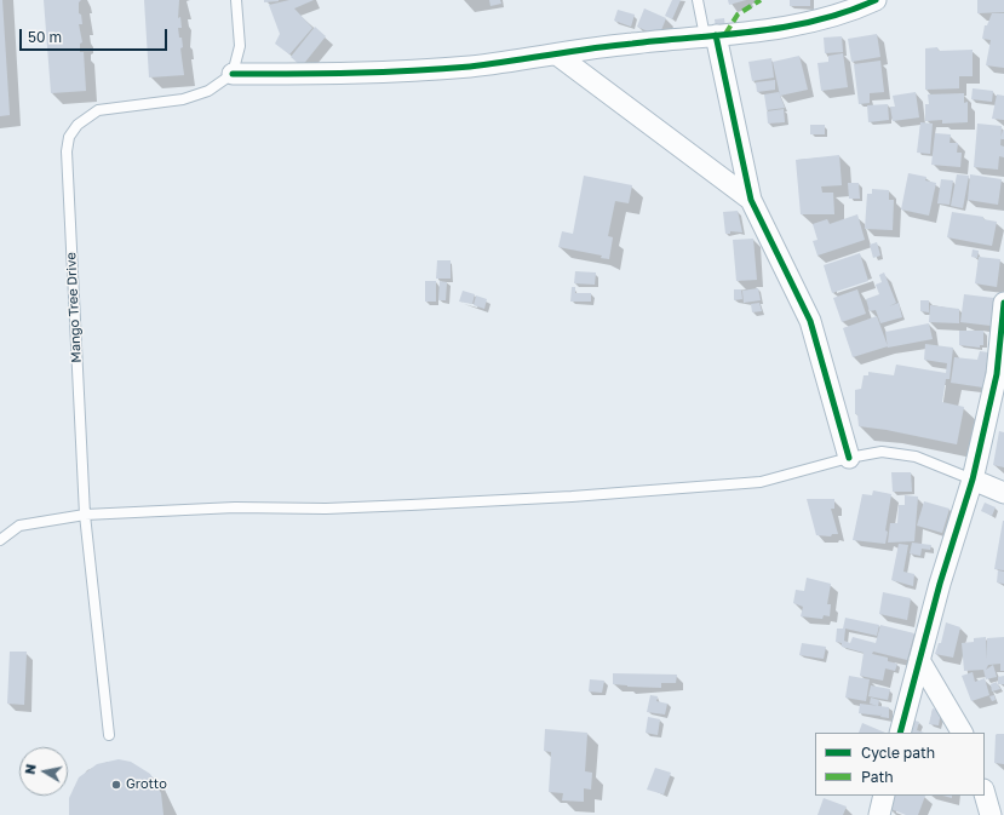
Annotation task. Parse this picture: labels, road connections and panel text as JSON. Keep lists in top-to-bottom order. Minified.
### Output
{"streets":{"lane":["Mango Tree Drive"]},"places":["Grotto"],"legend":["Cycle path","Path"],"scale_bar":"50 m","north":"left"}
